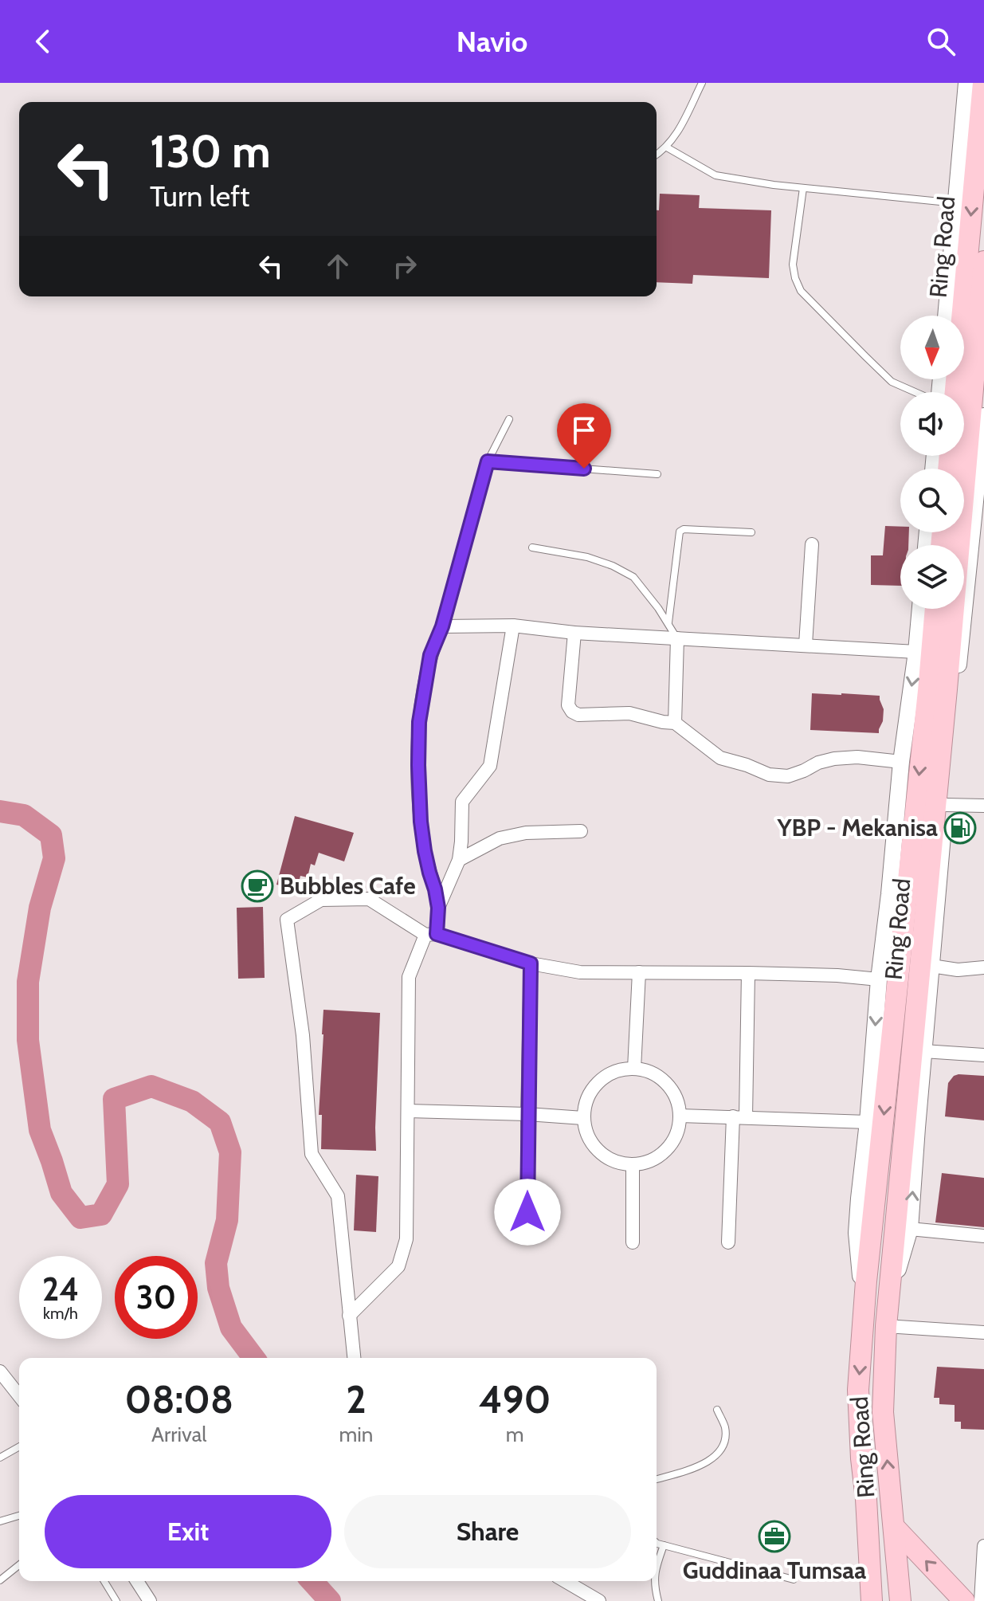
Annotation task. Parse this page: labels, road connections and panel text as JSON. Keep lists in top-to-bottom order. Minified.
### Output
{"streets":{"highway":["Ring Road"]},"places":{"fuel station":["YBP - Mekanisa"],"cafe":["Bubbles Cafe"],"office":["Guddinaa Tumsaa"]},"north":"bottom","page":{"header":"Navio","turn":["130 m","Turn left"],"speed":"24 km/h","limit":"30","eta":["08:08","Arrival","2","min","490","m"],"buttons":["Exit","Share"]}}
